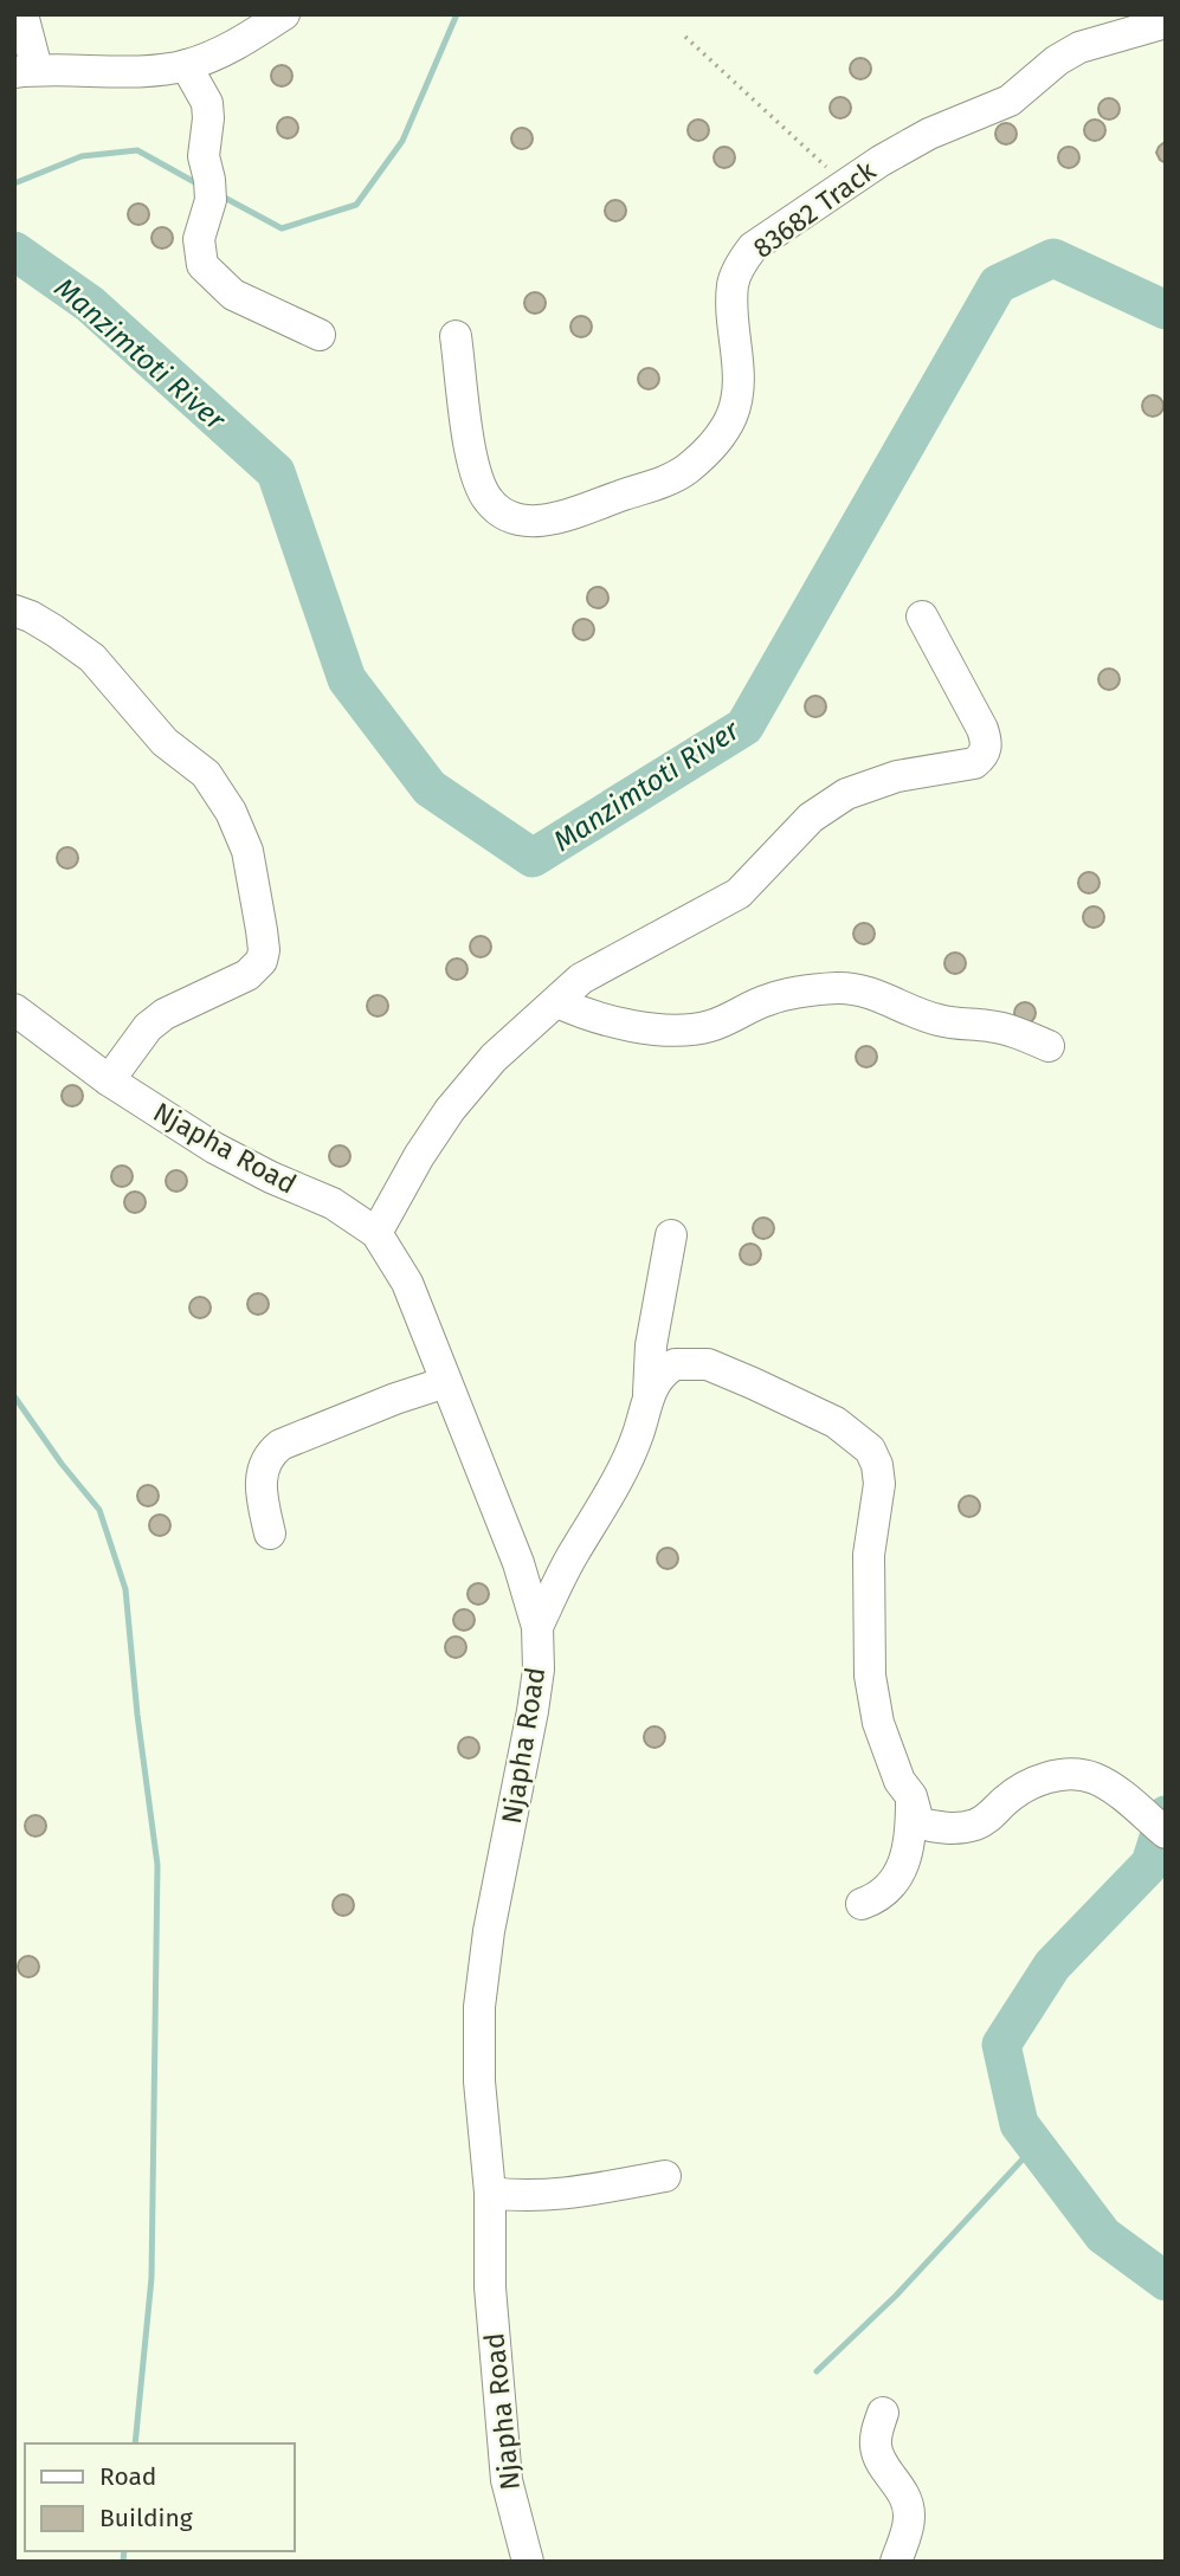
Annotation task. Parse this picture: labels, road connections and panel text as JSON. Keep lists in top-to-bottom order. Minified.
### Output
{"streets":{"street":["83682 Track","Njapha Road"]},"water":["Manzimtoti River"],"legend":["Road","Building"]}
